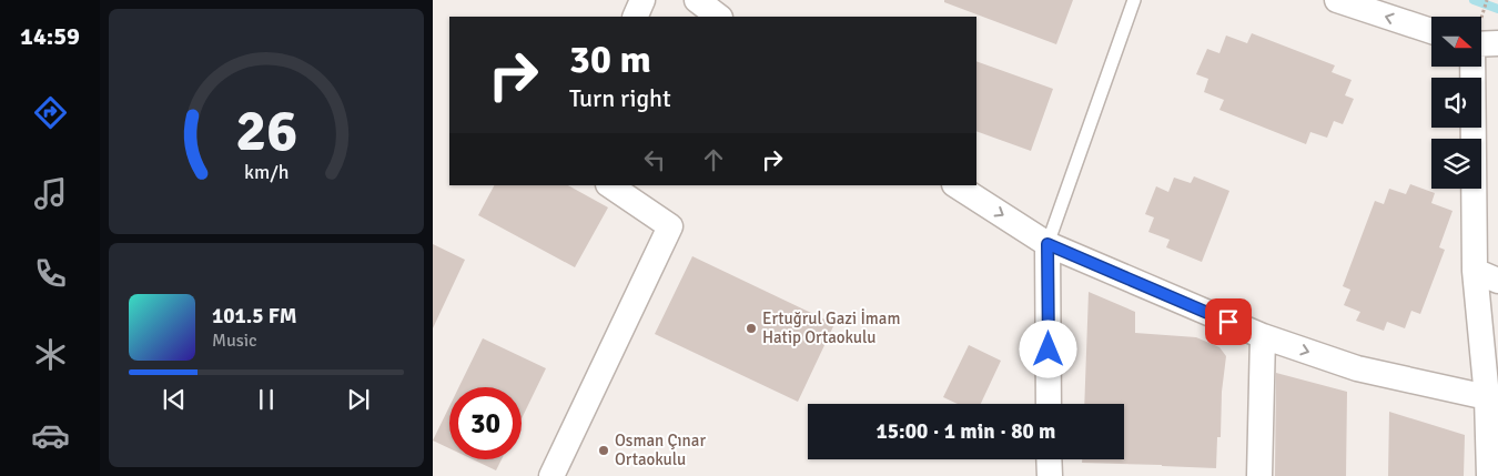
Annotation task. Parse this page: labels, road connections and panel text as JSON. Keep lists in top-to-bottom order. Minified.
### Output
{"places":["Ertuğrul Gazi İmam Hatip Ortaokulu","Osman Çınar Ortaokulu"],"north":"right","page":{"tabs":"14:59","turn":["30 m","Turn right"],"song":["101.5 FM","Music"],"limit":"30","trip":"15:00 · 1 min · 80 m","gauge":["26","km/h"]}}
